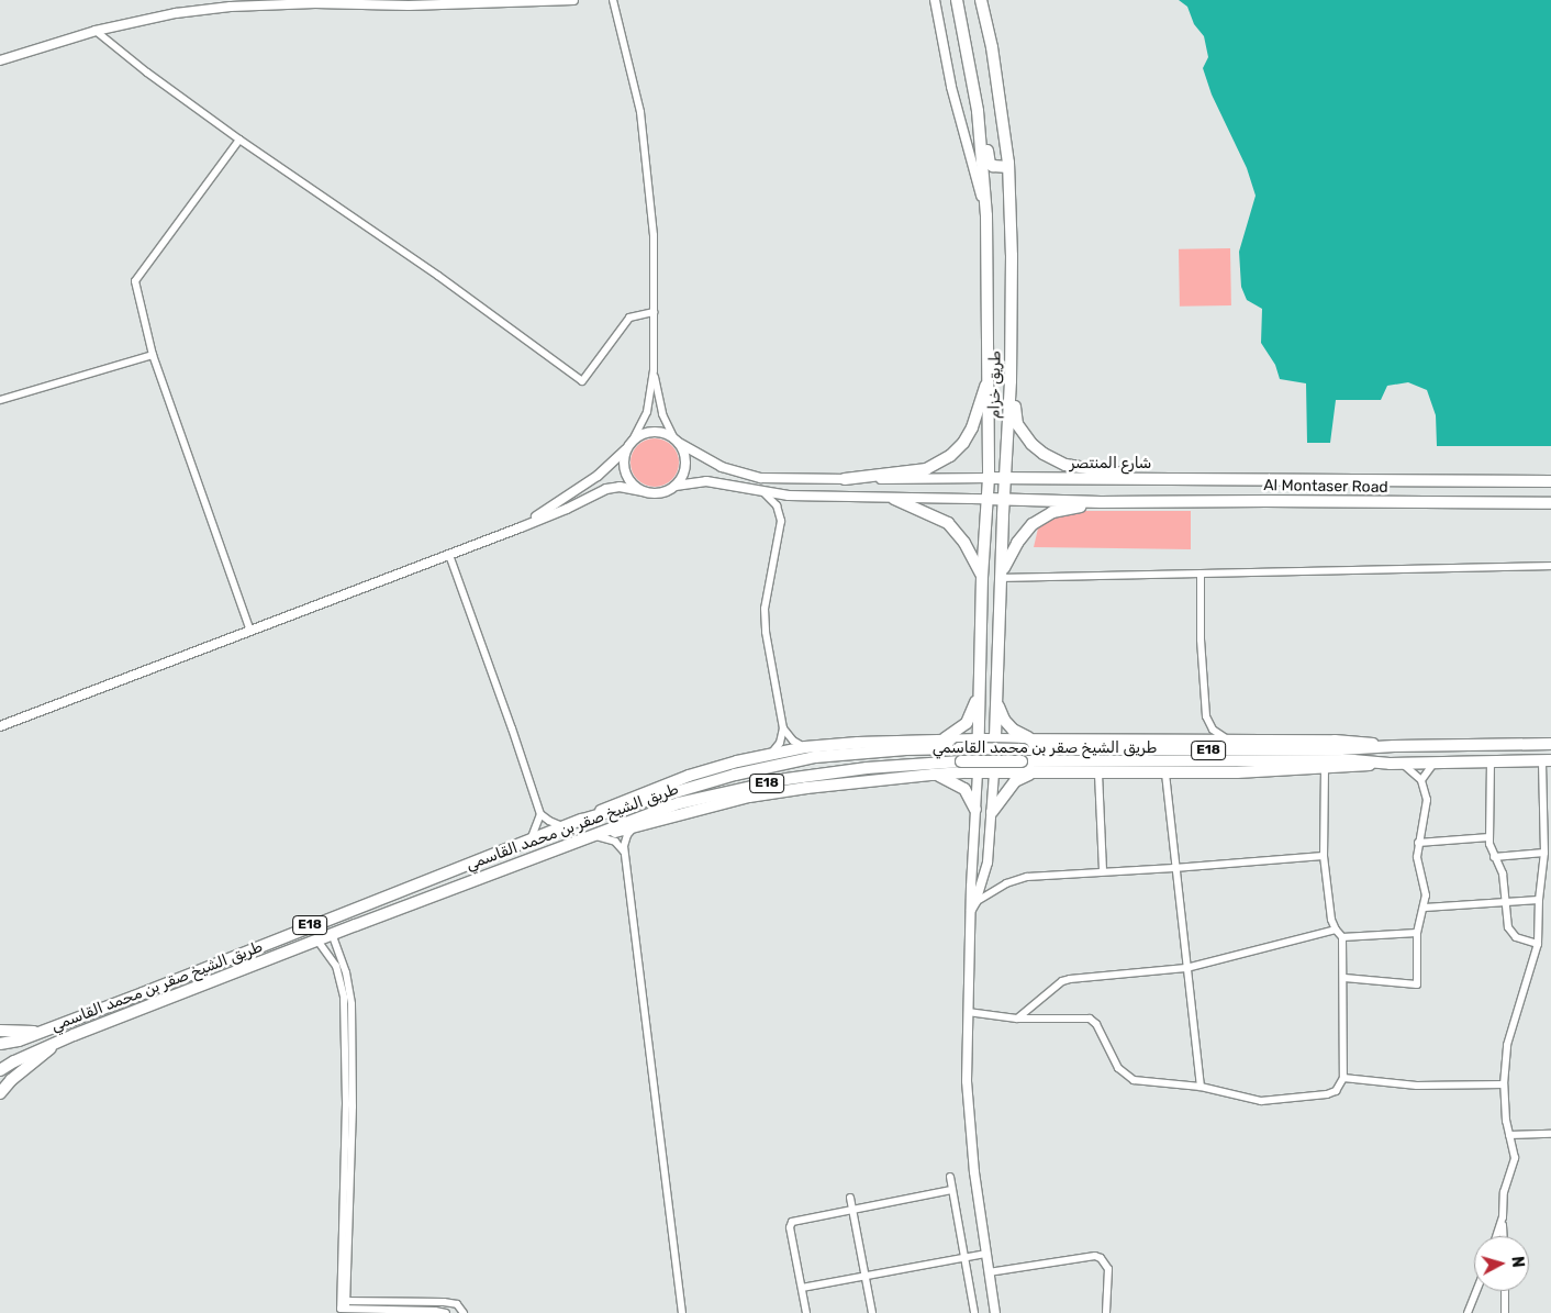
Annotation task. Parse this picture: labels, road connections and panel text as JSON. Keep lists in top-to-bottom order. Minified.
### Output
{"streets":{"main road":["طريق خزام","شارع المنتصر","Al Montaser Road","طريق الشيخ صقر بن محمد القاسمي","E18"]},"crossings":[["طريق خزام","شارع المنتصر"]],"north":"right"}
